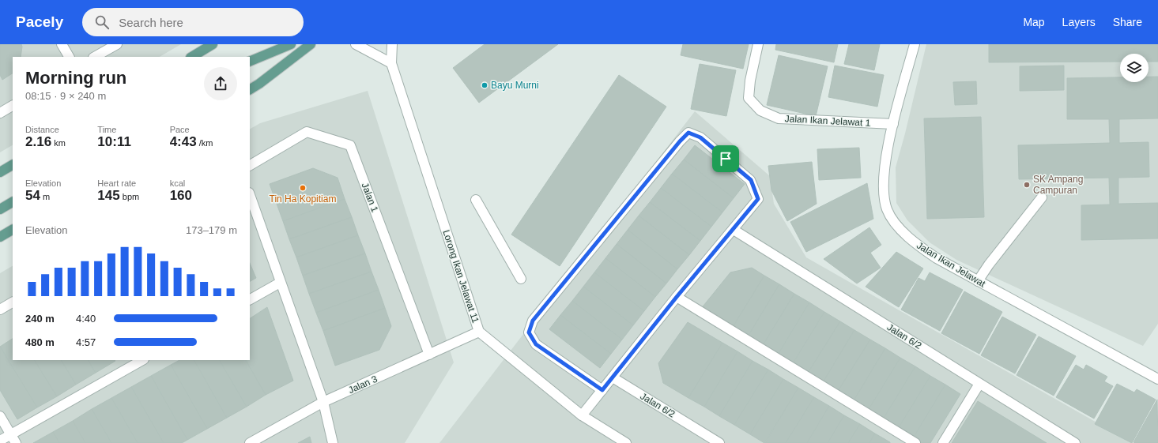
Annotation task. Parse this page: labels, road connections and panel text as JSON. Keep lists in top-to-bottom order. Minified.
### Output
{"streets":{"street":["Jalan Ikan Jelawat 1","Jalan 1","Jalan Ikan Jelawat","Lorong Ikan Jelawat 11","Jalan 6/2","Jalan 3"]},"crossings":[["Jalan Ikan Jelawat 1","Jalan Ikan Jelawat"],["Jalan 1","Jalan 3"],["Lorong Ikan Jelawat 11","Jalan 3"]],"places":["Bayu Murni","SK Ampang Campuran","Tin Ha Kopitiam"],"page":{"header":"Pacely","search":"Search here","nav":["Map","Layers","Share"],"heading":["Morning run","08:15 · 9 × 240 m"],"stats":[["Distance","2.16 km"],["Time","10:11"],["Pace","4:43 /km"],["Elevation","54 m"],["Heart rate","145 bpm"],["kcal","160"]],"chart":["Elevation","173–179 m"],"list":[{"name":"240 m","note":"4:40"},{"name":"480 m","note":"4:57"}]}}
